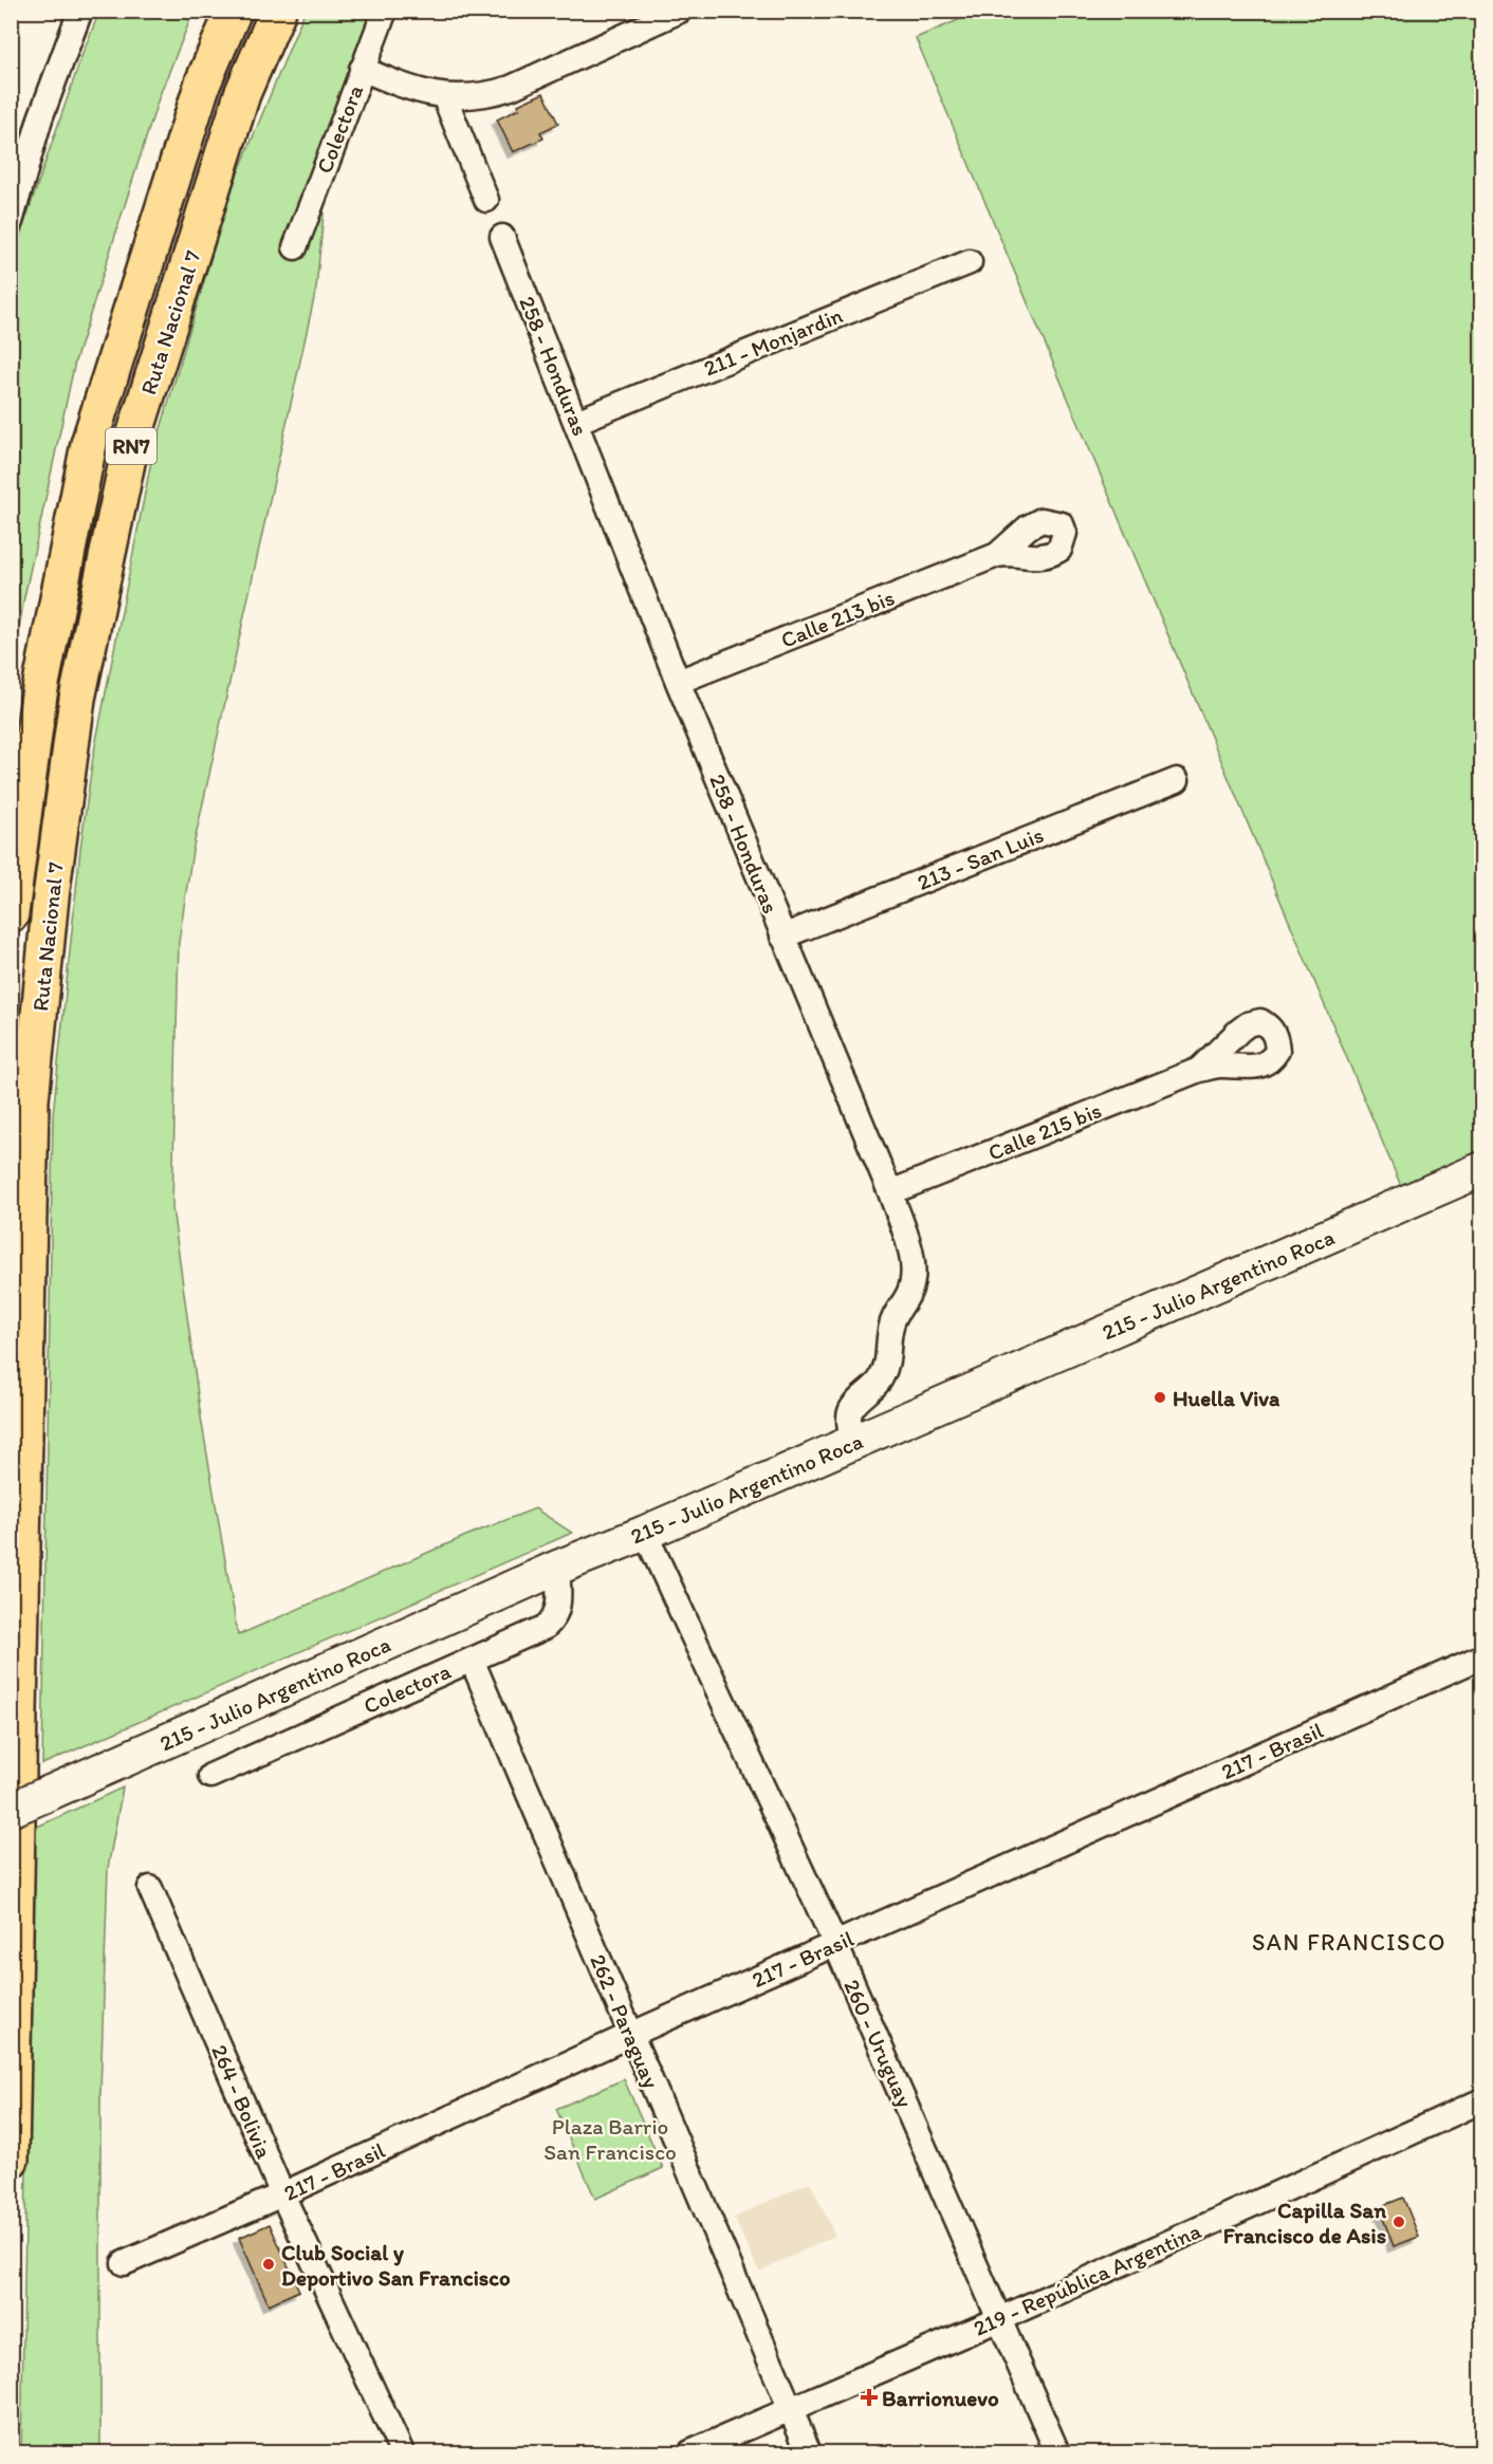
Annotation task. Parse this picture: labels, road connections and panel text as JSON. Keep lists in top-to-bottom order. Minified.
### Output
{"streets":{"highway":["Ruta Nacional 7","RN7"],"street":["Colectora","211 - Monjardin","258 - Honduras","Calle 213 bis","213 - San Luis","Calle 215 bis","215 - Julio Argentino Roca","217 - Brasil","262 - Paraguay","260 - Uruguay","264 - Bolivia","219 - República Argentina"]},"crossings":[["Colectora","215 - Julio Argentino Roca"],["Colectora","262 - Paraguay"],["211 - Monjardin","258 - Honduras"],["258 - Honduras","Calle 213 bis"],["258 - Honduras","213 - San Luis"],["258 - Honduras","Calle 215 bis"],["258 - Honduras","215 - Julio Argentino Roca"],["215 - Julio Argentino Roca","260 - Uruguay"],["217 - Brasil","262 - Paraguay"],["217 - Brasil","260 - Uruguay"],["217 - Brasil","264 - Bolivia"],["262 - Paraguay","219 - República Argentina"],["260 - Uruguay","219 - República Argentina"]],"districts":["SAN FRANCISCO"],"parks":["Plaza Barrio San Francisco"],"places":{"other":["Huella Viva","Capilla San Francisco de Asis","Club Social y Deportivo San Francisco"],"health":["Barrionuevo"]}}
